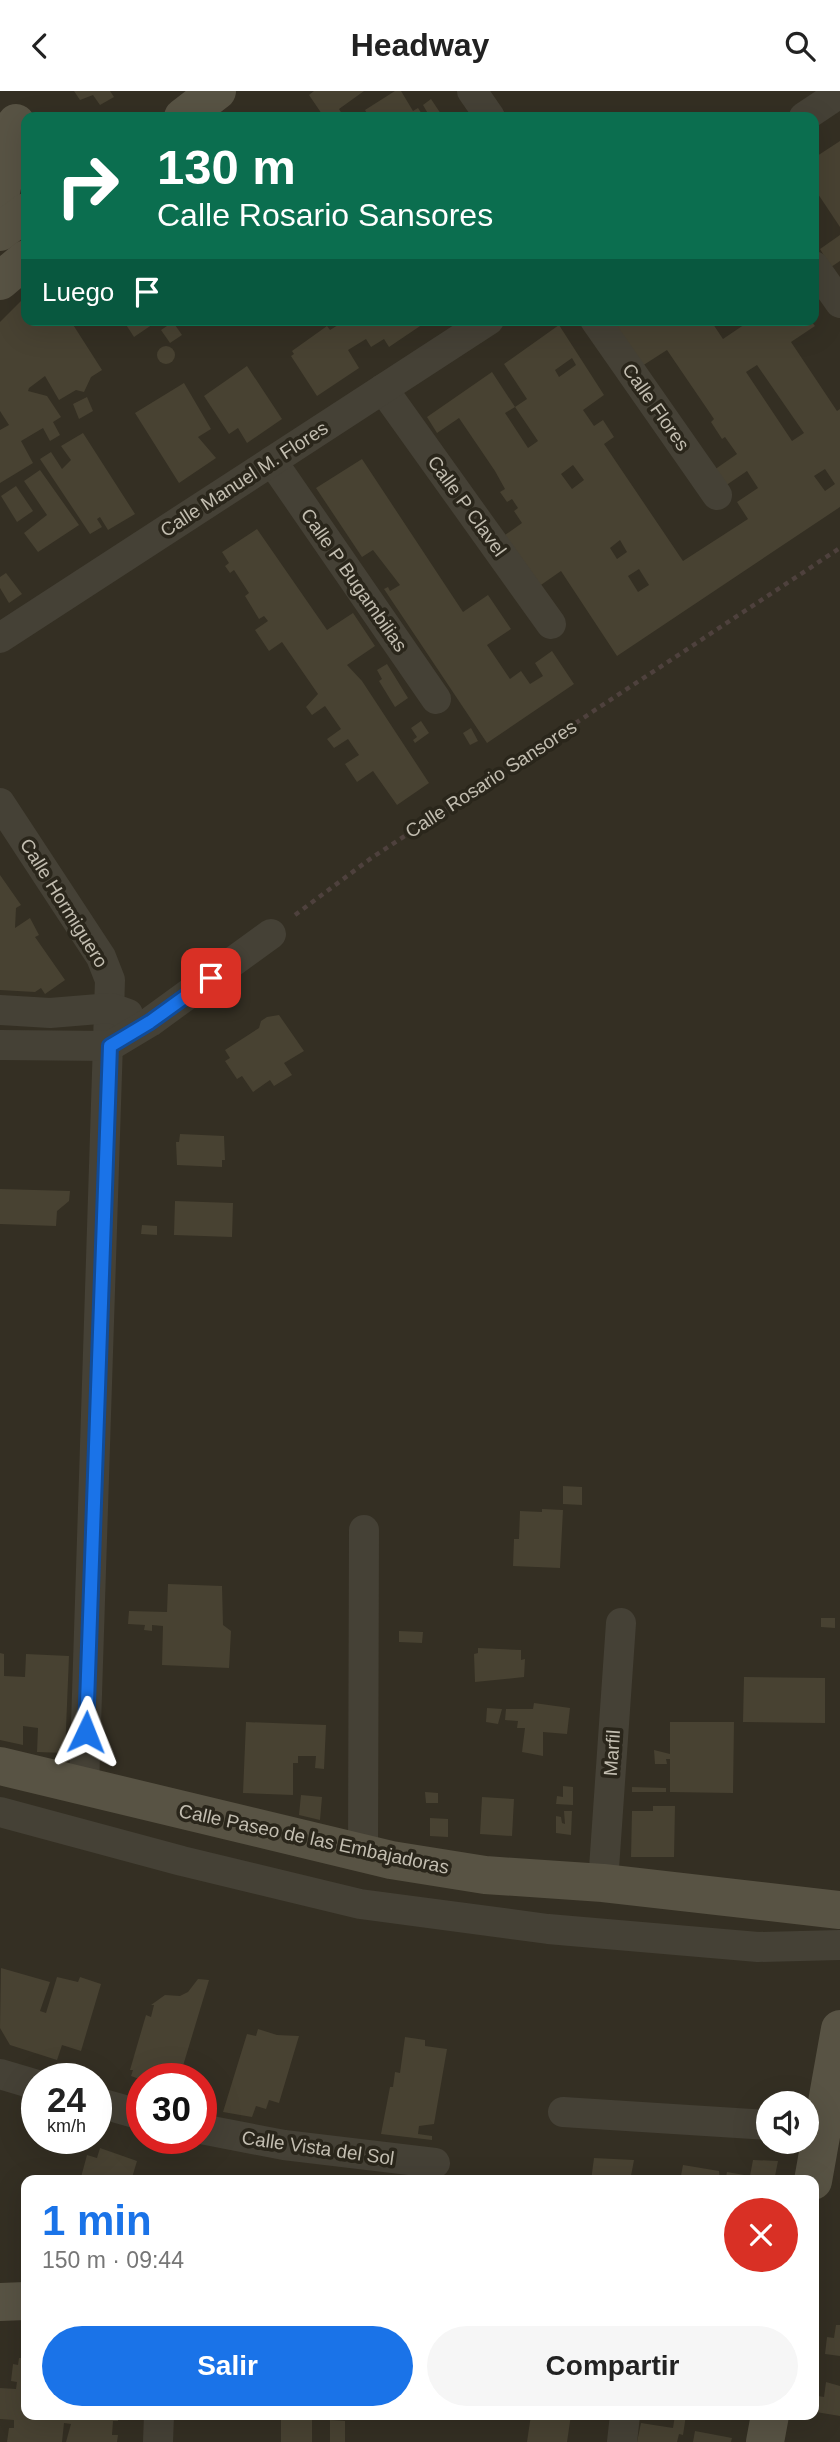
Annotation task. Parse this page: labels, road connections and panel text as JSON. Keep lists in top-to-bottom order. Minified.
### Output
{"streets":{"street":["Calle Flores","Calle Manuel M. Flores","Calle P Clavel","Calle P Bugambilias","Calle Hormiguero","Marfil","Calle Paseo de las Embajadoras","Calle Vista del Sol"],"path":["Calle Rosario Sansores"]},"crossings":[["Calle Manuel M. Flores","Calle P Clavel"],["Calle Manuel M. Flores","Calle P Bugambilias"],["Calle Hormiguero","Calle Paseo de las Embajadoras"],["Marfil","Calle Paseo de las Embajadoras"]],"page":{"header":"Headway","turn":["130 m","Calle Rosario Sansores"],"then":"Luego","speed":"24 km/h","limit":"30","heading":["1 min","150 m · 09:44"],"buttons":["Salir","Compartir"]}}
